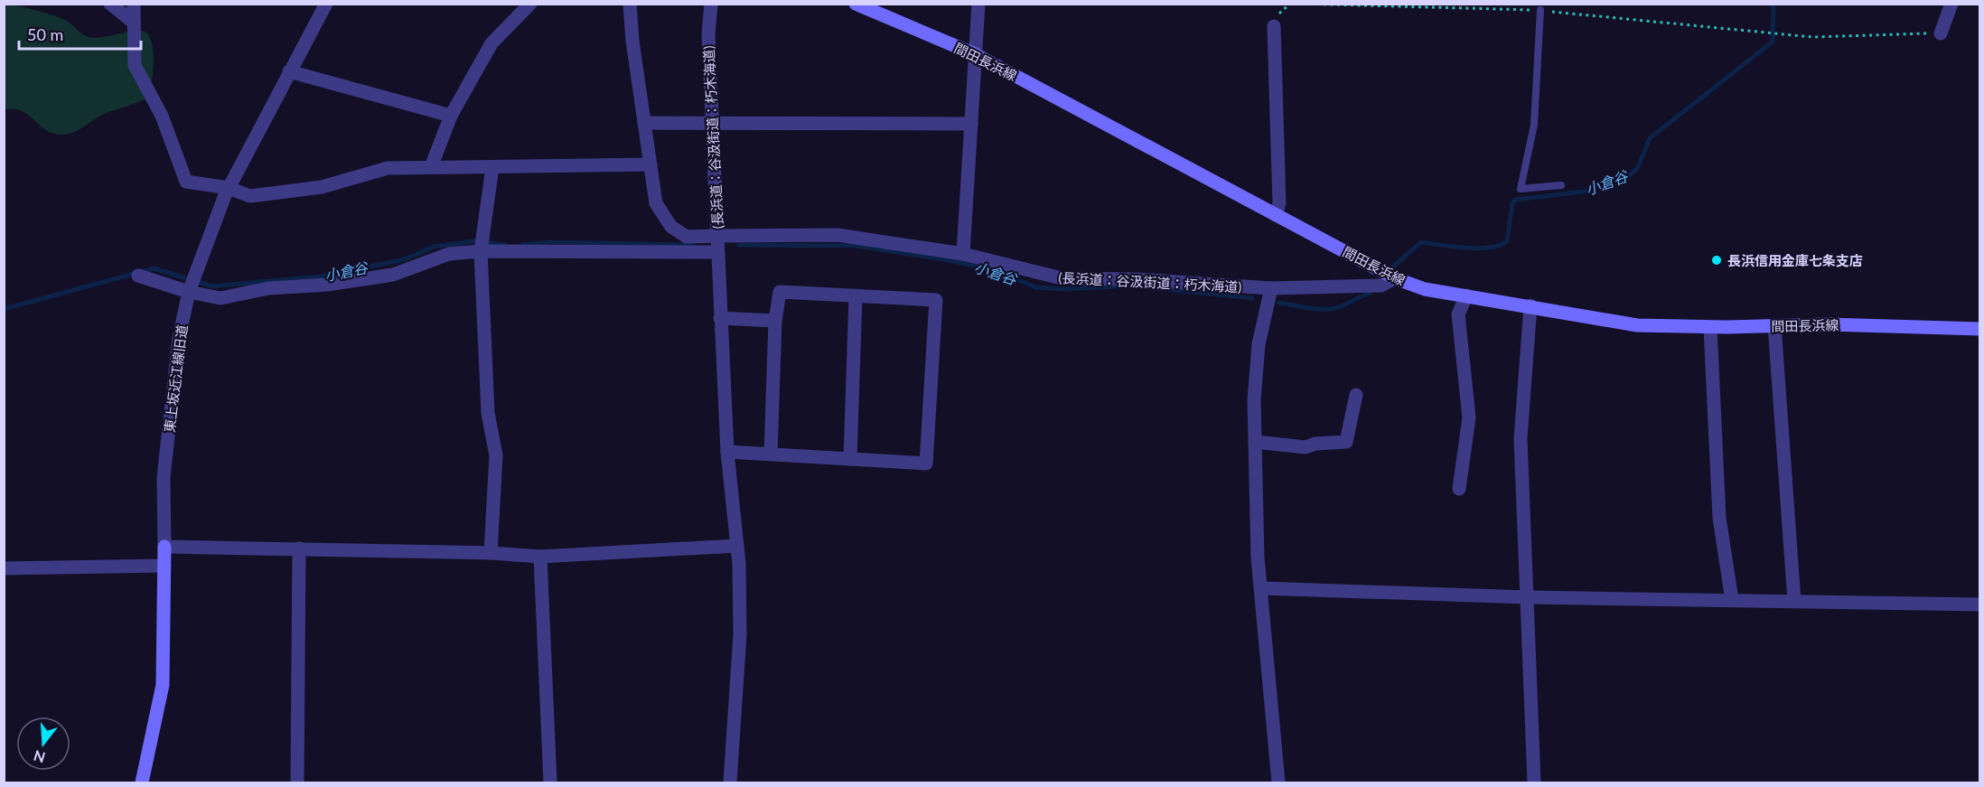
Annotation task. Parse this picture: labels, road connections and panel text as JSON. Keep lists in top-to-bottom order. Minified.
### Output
{"streets":{"main road":["間田長浜線","東上坂近江線旧道"],"street":["(長浜道：谷汲街道：朽木海道)"]},"crossings":[["間田長浜線","(長浜道：谷汲街道：朽木海道)"]],"water":["小倉谷"],"places":["長浜信用金庫七条支店"],"scale_bar":"50 m","north":"bottom"}
